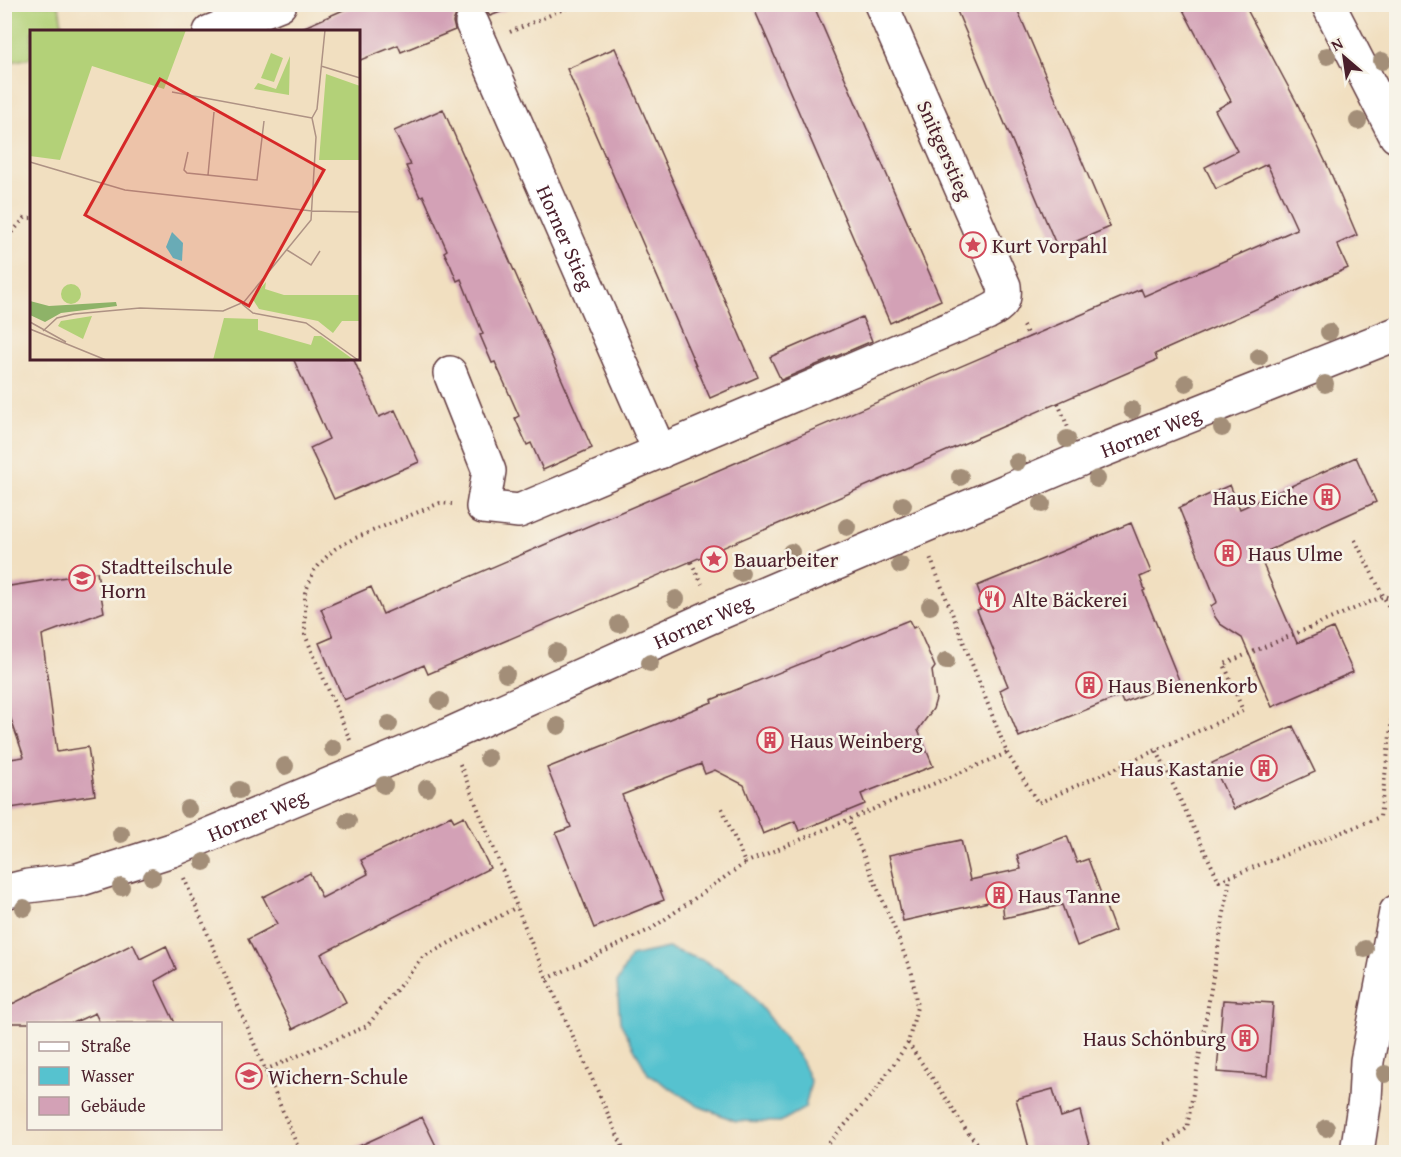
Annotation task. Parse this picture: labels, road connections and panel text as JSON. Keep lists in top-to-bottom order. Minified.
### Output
{"streets":{"street":["Snitgerstieg","Horner Stieg","Horner Weg"]},"crossings":[["Snitgerstieg","Horner Stieg"]],"places":{"place":["Kurt Vorpahl","Bauarbeiter"],"building":["Haus Eiche","Haus Ulme","Haus Bienenkorb","Haus Weinberg","Haus Kastanie","Haus Tanne","Haus Schönburg"],"school or university":["Stadtteilschule Horn","Wichern-Schule"],"restaurant":["Alte Bäckerei"]},"legend":["Straße","Wasser","Gebäude"],"north":"top left"}
